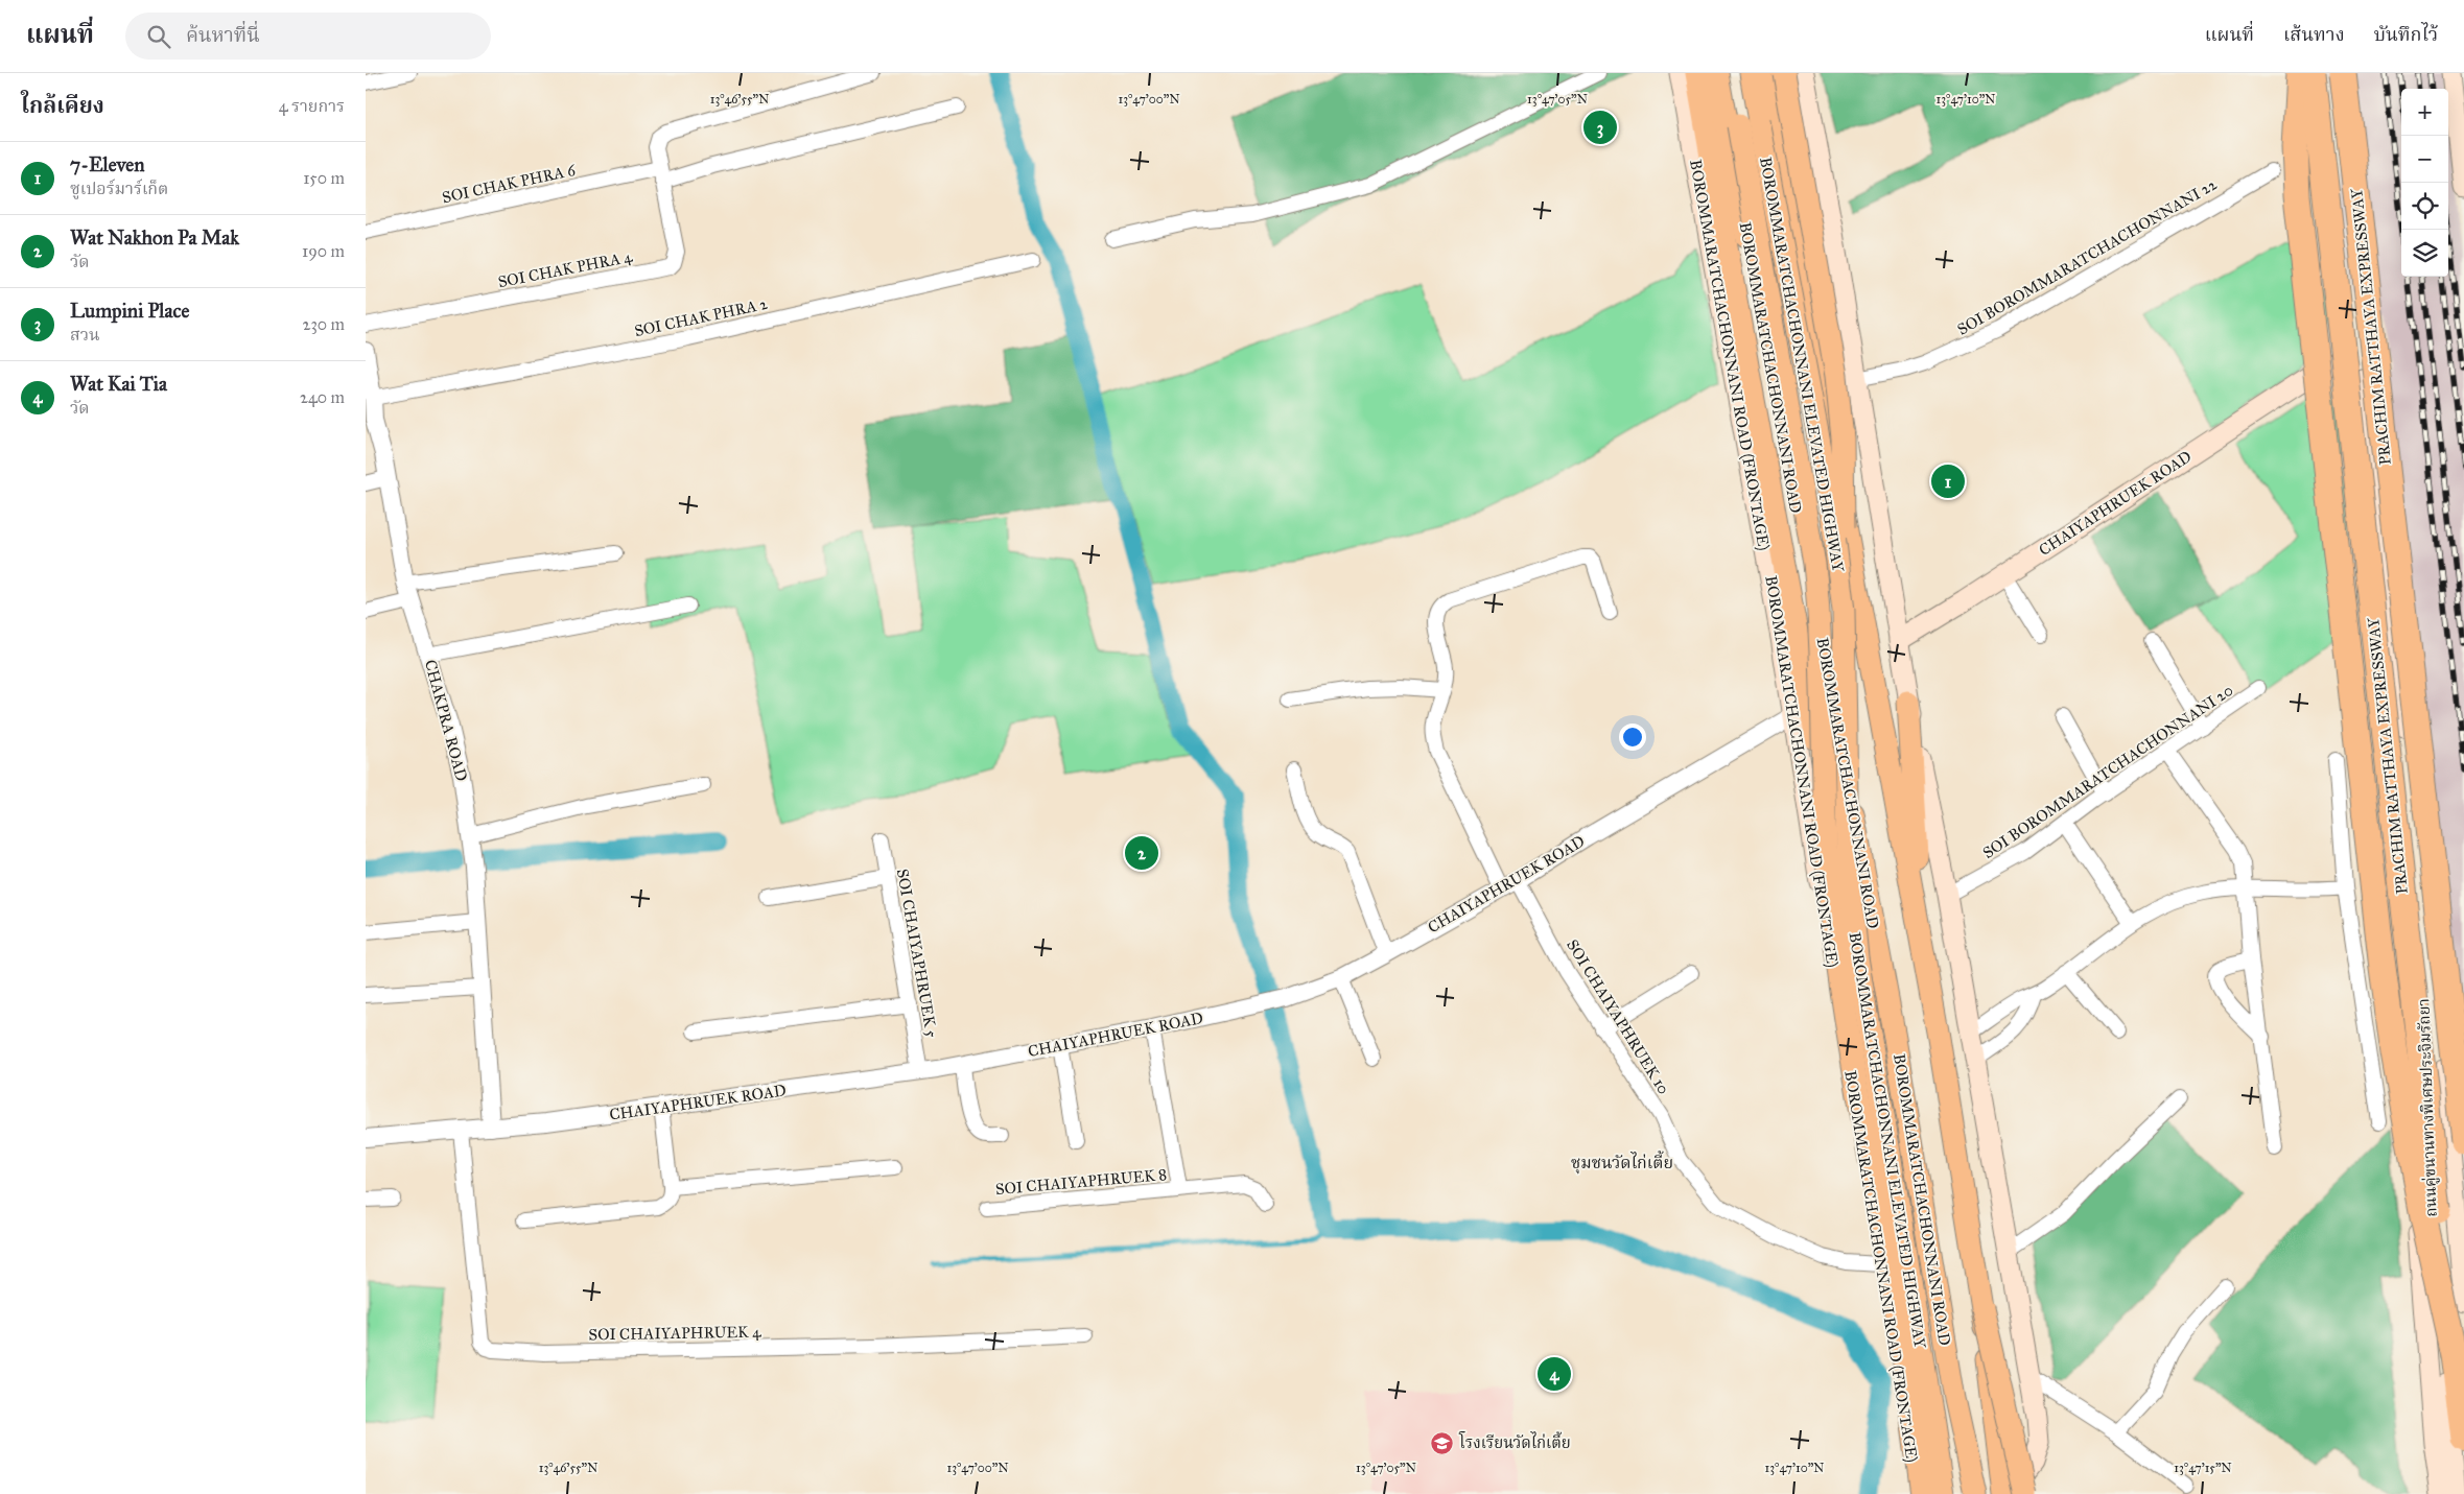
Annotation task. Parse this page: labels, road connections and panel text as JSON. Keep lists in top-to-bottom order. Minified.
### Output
{"streets":{"highway":["PRACHIM RATTHAYA EXPRESSWAY"],"main road":["BOROMMARATCHACHONNANI ROAD (FRONTAGE)","BOROMMARATCHACHONNANI ELEVATED HIGHWAY","BOROMMARATCHACHONNANI ROAD","CHAIYAPHRUEK ROAD","ถนนคู่ขนานทางพิเศษประจิมรัถยา"],"street":["SOI CHAK PHRA 6","SOI BOROMMARATCHACHONNANI 22","SOI CHAK PHRA 4","SOI CHAK PHRA 2","CHAKPRA ROAD","SOI BOROMMARATCHACHONNANI 20","SOI CHAIYAPHRUEK 5","SOI CHAIYAPHRUEK 10","SOI CHAIYAPHRUEK 8","SOI CHAIYAPHRUEK 4"]},"crossings":[["SOI CHAK PHRA 6","SOI CHAK PHRA 4"],["SOI CHAK PHRA 2","CHAKPRA ROAD"],["BOROMMARATCHACHONNANI ROAD (FRONTAGE)","BOROMMARATCHACHONNANI ELEVATED HIGHWAY"],["BOROMMARATCHACHONNANI ROAD (FRONTAGE)","CHAIYAPHRUEK ROAD"],["BOROMMARATCHACHONNANI ROAD (FRONTAGE)","SOI CHAIYAPHRUEK 10"],["CHAIYAPHRUEK ROAD","CHAKPRA ROAD"],["CHAIYAPHRUEK ROAD","SOI CHAIYAPHRUEK 5"],["CHAIYAPHRUEK ROAD","SOI CHAIYAPHRUEK 10"],["CHAIYAPHRUEK ROAD","ถนนคู่ขนานทางพิเศษประจิมรัถยา"],["CHAIYAPHRUEK ROAD","SOI CHAIYAPHRUEK 8"],["CHAIYAPHRUEK ROAD","SOI CHAIYAPHRUEK 4"]],"districts":["ชุมชนวัดไก่เตี้ย"],"places":{"school or university":["โรงเรียนวัดไก่เตี้ย"]},"page":{"header":"แผนที่","search":"ค้นหาที่นี่","nav":["แผนที่","เส้นทาง","บันทึกไว้"],"heading":["ใกล้เคียง","4 รายการ"],"map_buttons":["+","−"],"pins":["3","1","2","4"],"list":[{"mark":"1","name":"7-Eleven","note":"ซูเปอร์มาร์เก็ต","value":"150 m"},{"mark":"2","name":"Wat Nakhon Pa Mak","note":"วัด","value":"190 m"},{"mark":"3","name":"Lumpini Place","note":"สวน","value":"230 m"},{"mark":"4","name":"Wat Kai Tia","note":"วัด","value":"240 m"}]},"coordinates":["13°46'55\"N","13°47'00\"N","13°47'05\"N","13°47'10\"N","13°47'15\"N"]}
